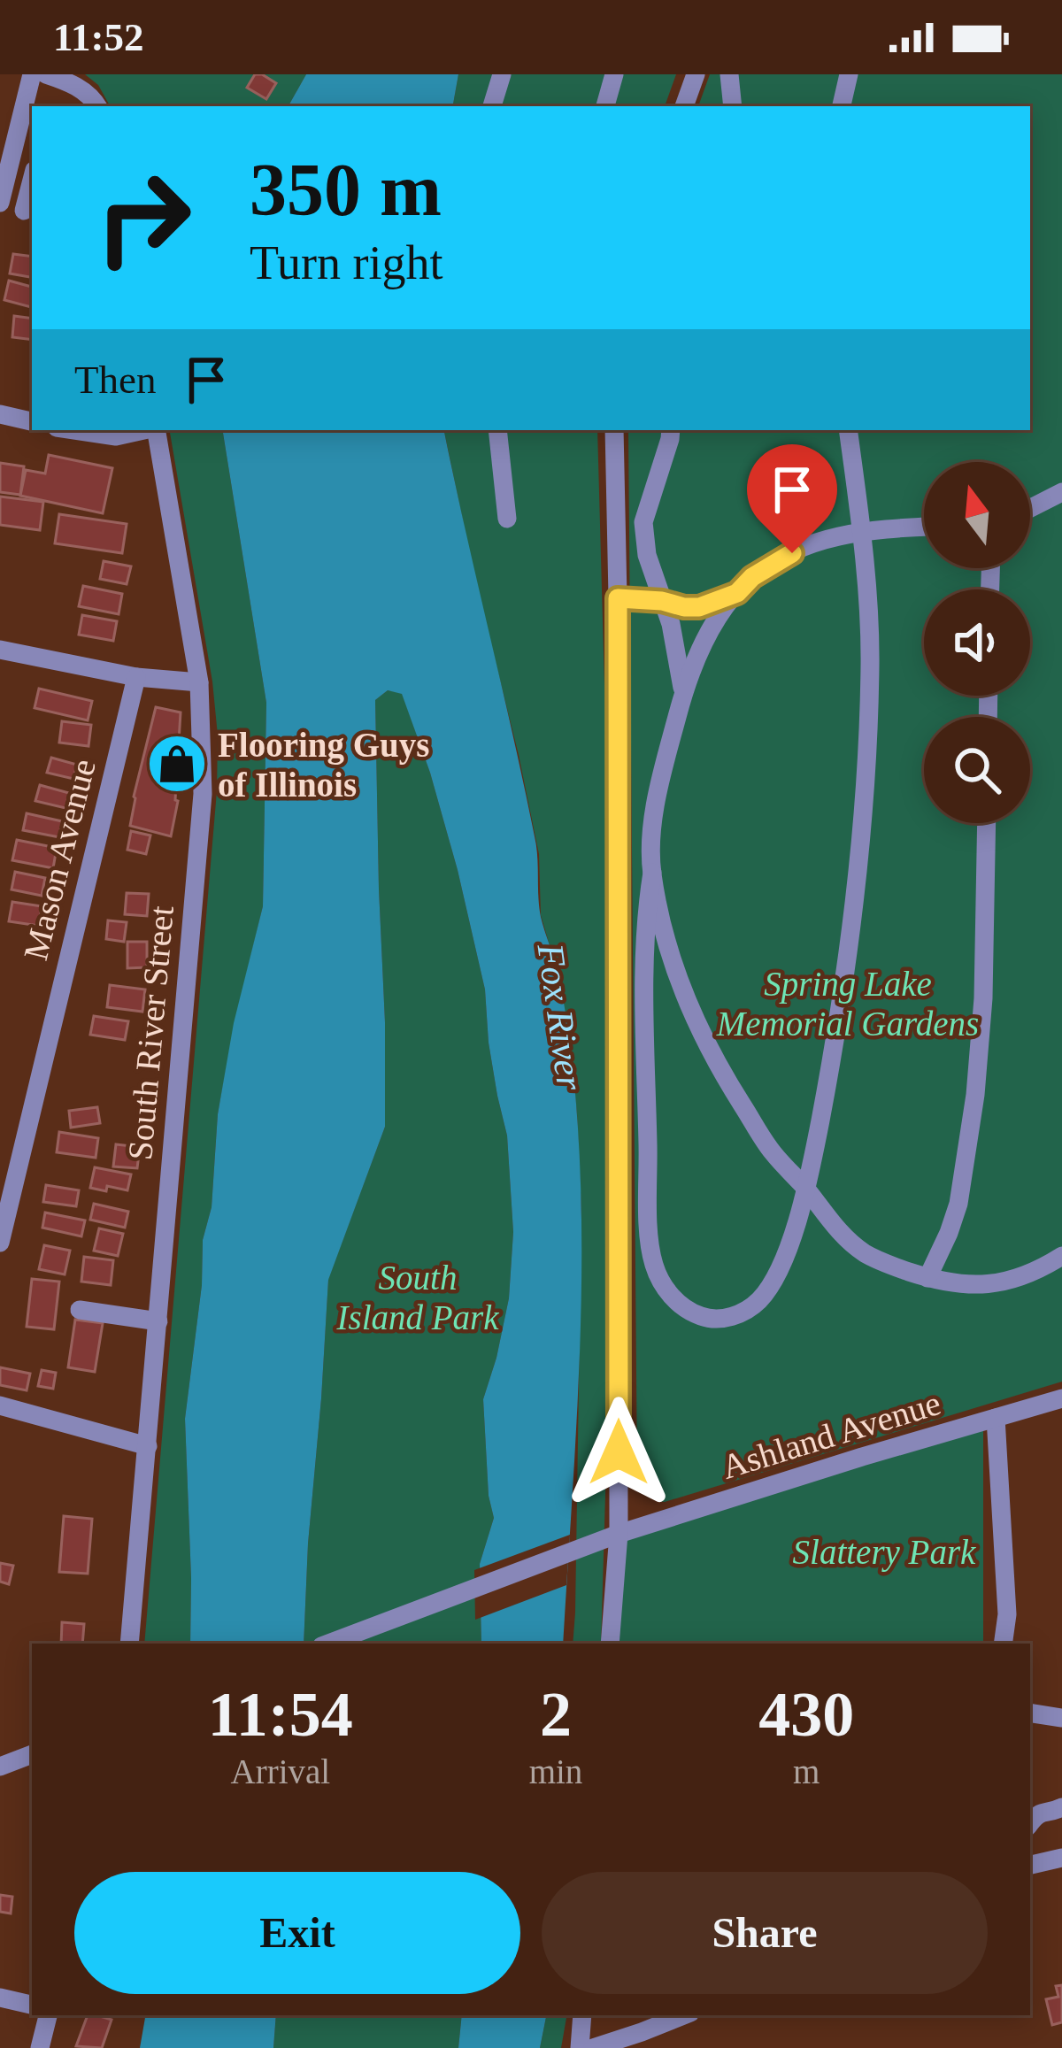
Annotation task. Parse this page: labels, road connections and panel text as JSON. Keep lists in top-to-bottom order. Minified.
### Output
{"streets":{"street":["Mason Avenue","South River Street","Ashland Avenue"]},"water":["Fox River"],"parks":["Spring Lake Memorial Gardens","South Island Park","Slattery Park"],"places":{"shop":["Flooring Guys of Illinois"]},"north":"top","page":{"status":"11:52","turn":["350 m","Turn right"],"then":"Then","eta":["11:54","Arrival","2","min","430","m"],"buttons":["Exit","Share"]}}
